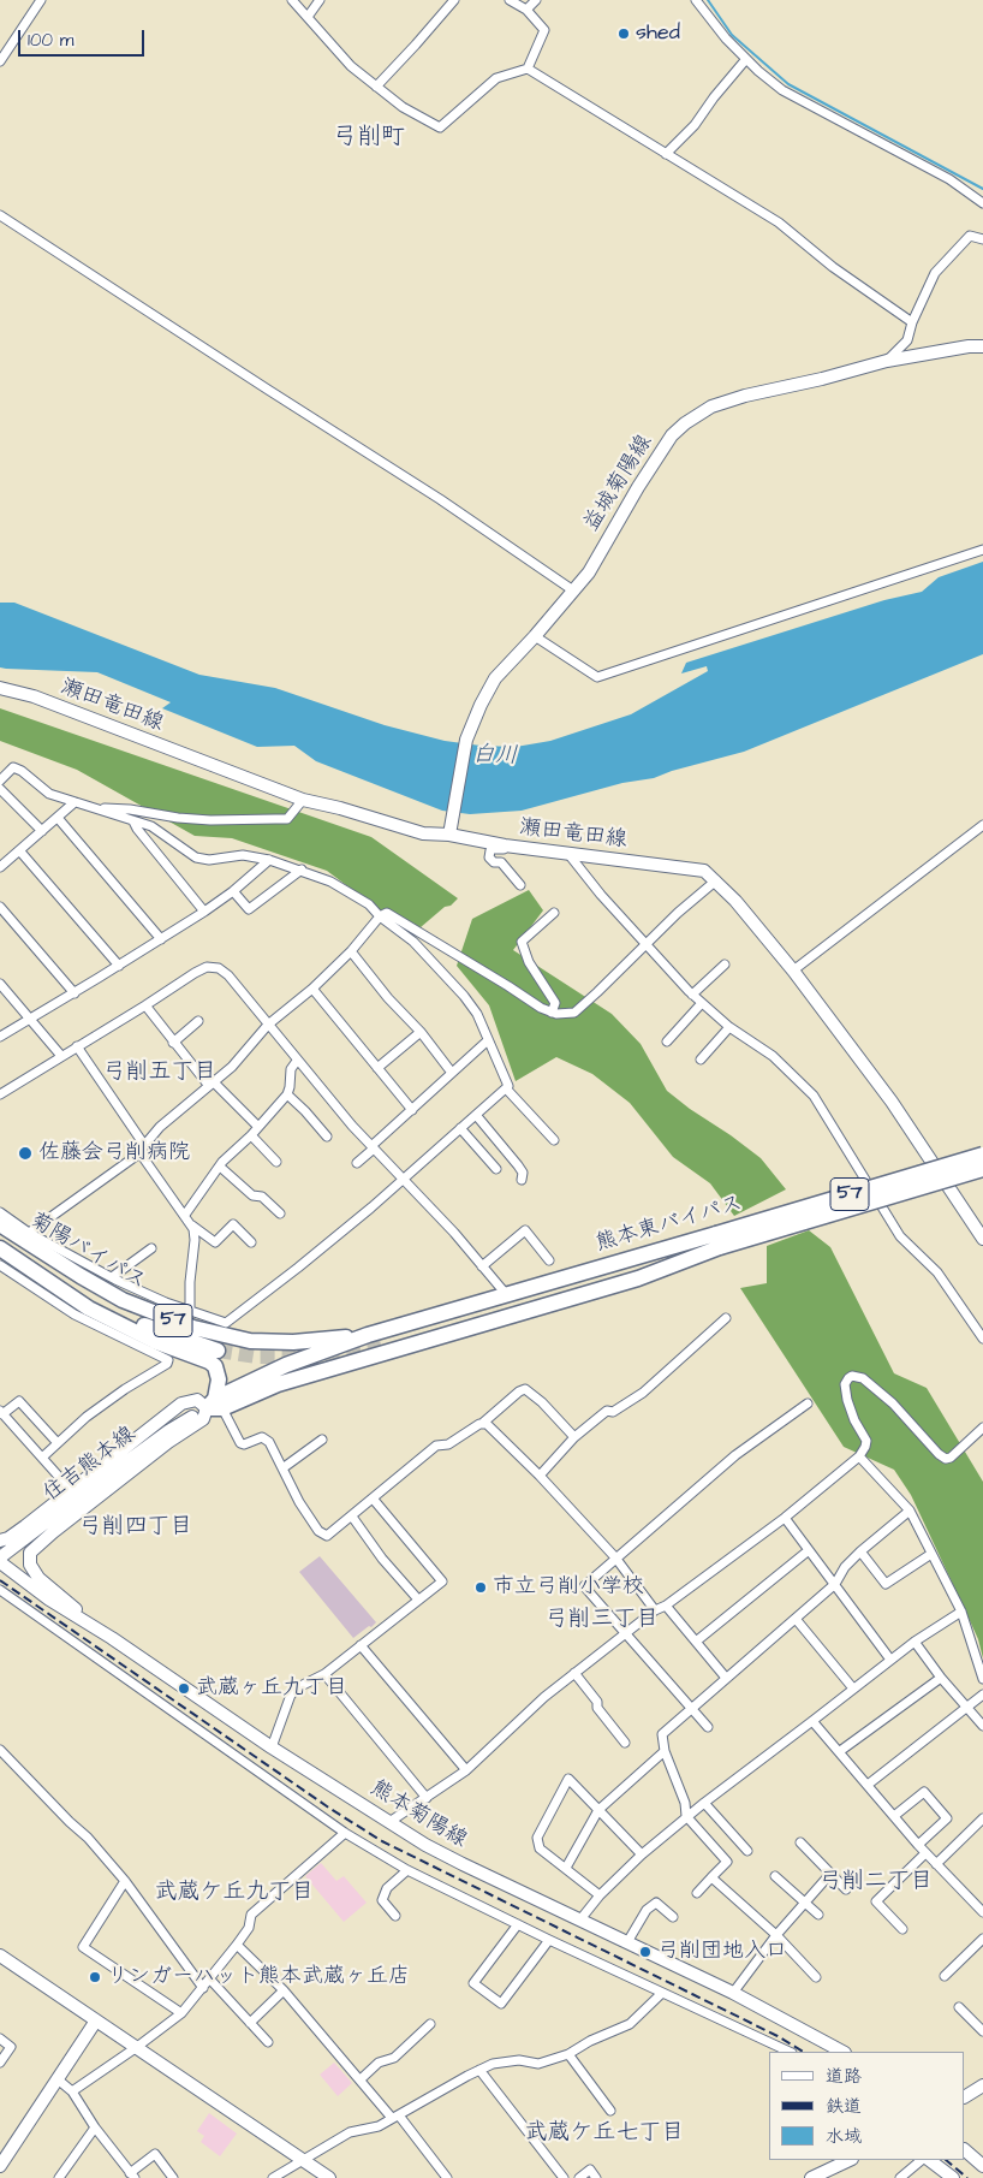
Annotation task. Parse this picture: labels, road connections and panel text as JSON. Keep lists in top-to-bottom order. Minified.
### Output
{"streets":{"highway":["57","熊本東バイパス","菊陽バイパス"],"main road":["益城菊陽線","瀬田竜田線","住吉熊本線","熊本菊陽線"]},"crossings":[["益城菊陽線","瀬田竜田線"],["熊本東バイパス","菊陽バイパス"]],"districts":["弓削町","弓削五丁目","弓削四丁目","弓削三丁目","弓削二丁目","武蔵ケ丘九丁目","武蔵ケ丘七丁目"],"water":["白川"],"places":["shed","佐藤会弓削病院","市立弓削小学校","武蔵ヶ丘九丁目","弓削団地入口","リンガーハット熊本武蔵ヶ丘店"],"legend":["道路","鉄道","水域"],"scale_bar":"100 m"}
